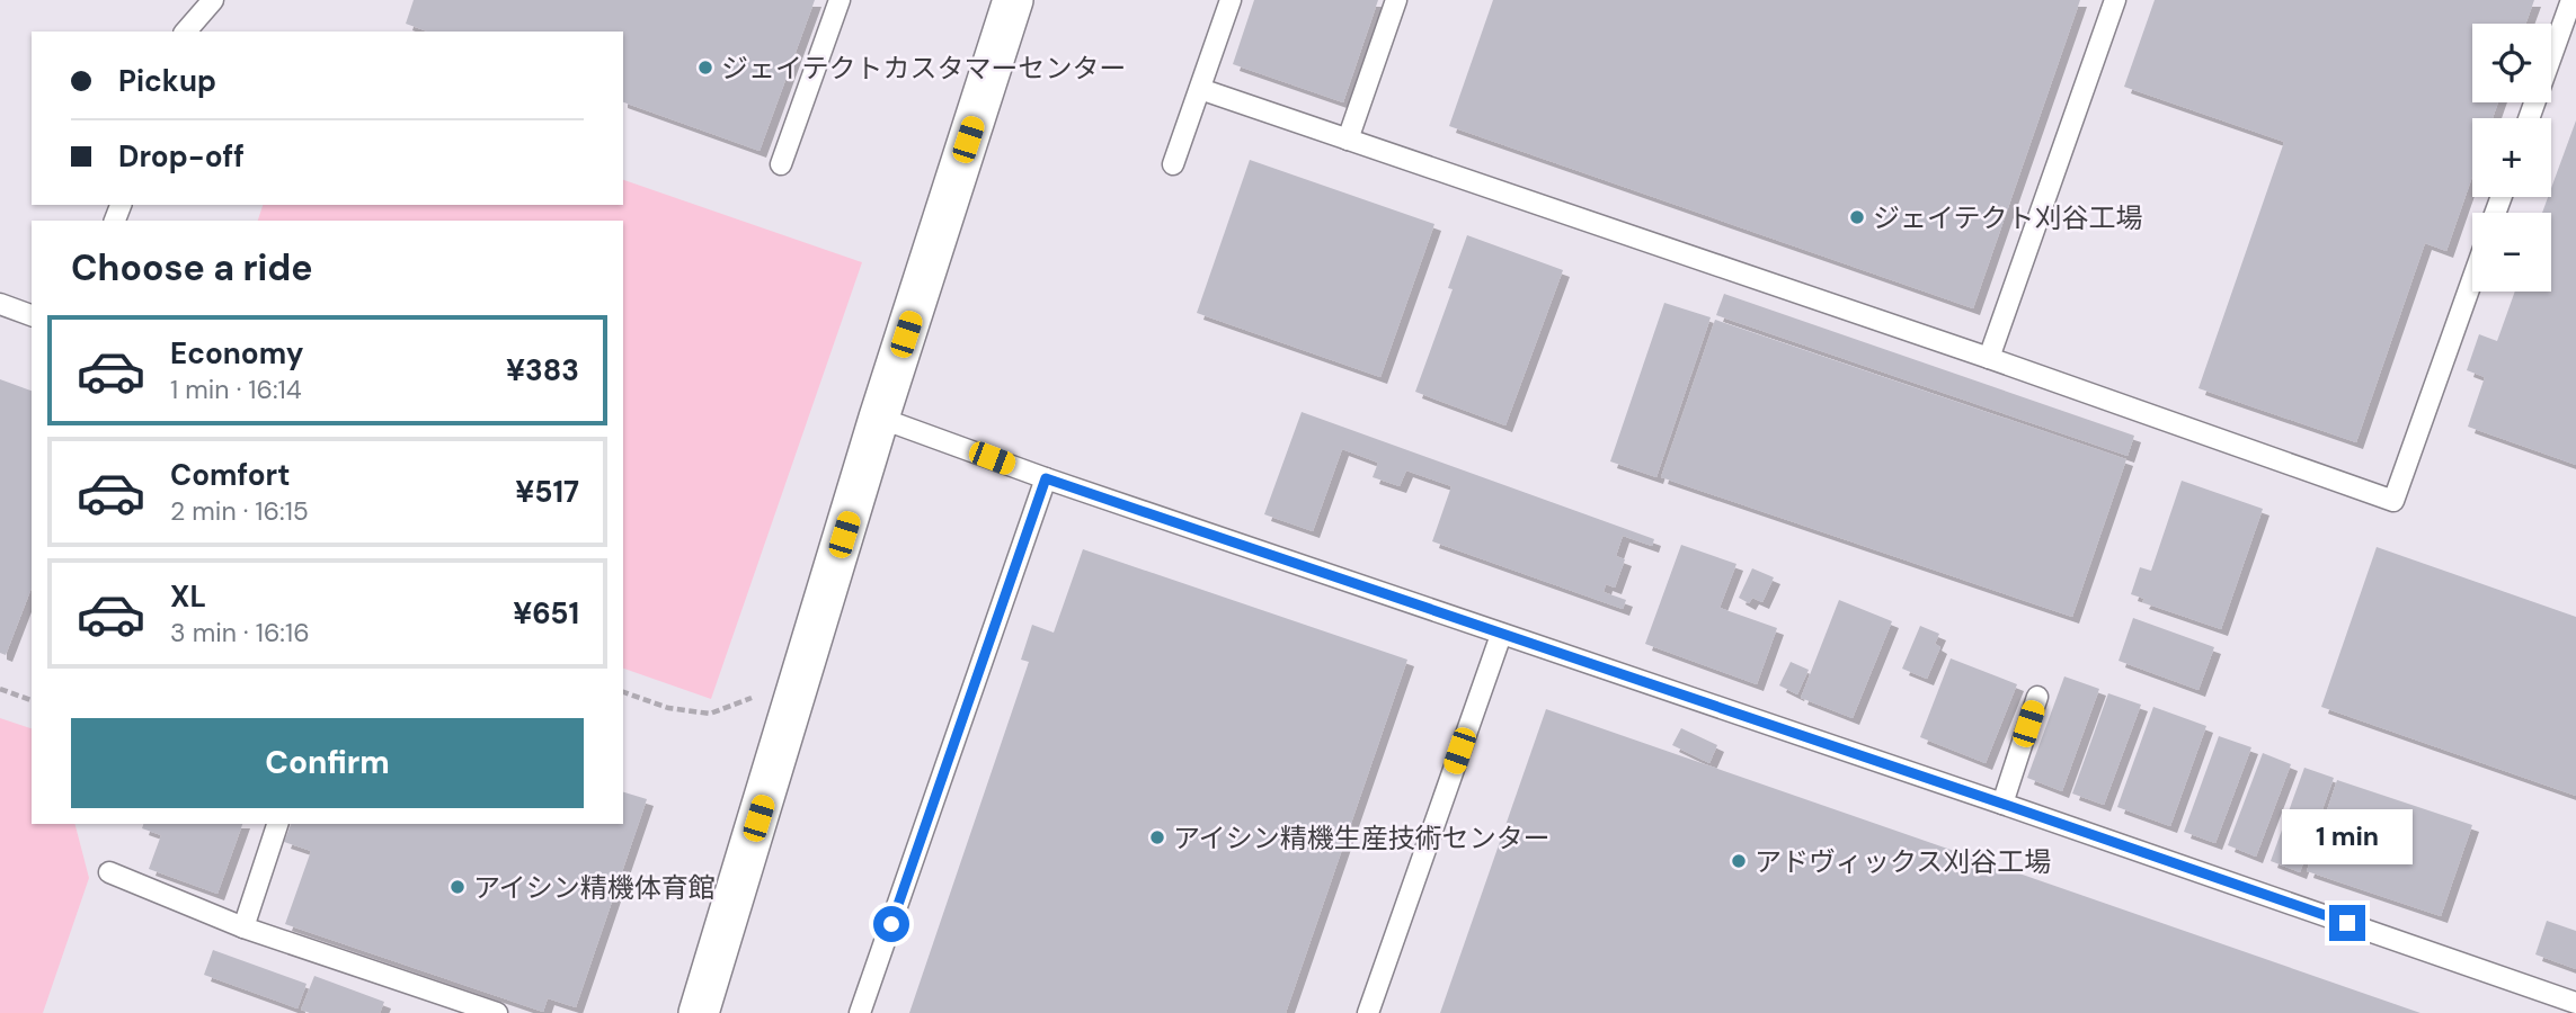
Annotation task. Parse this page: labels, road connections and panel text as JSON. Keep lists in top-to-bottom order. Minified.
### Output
{"places":["ジェイテクトカスタマーセンター","ジェイテクト刈谷工場","アイシン精機生産技術センター","アドヴィックス刈谷工場","アイシン精機体育館"],"page":{"map_buttons":["+","−"],"banner":["Pickup","Drop-off"],"heading":"Choose a ride","list":[{"name":"Economy","note":"1 min · 16:14","value":"¥383"},{"name":"Comfort","note":"2 min · 16:15","value":"¥517"},{"name":"XL","note":"3 min · 16:16","value":"¥651"}],"buttons":"Confirm","bubble":"1 min"}}
